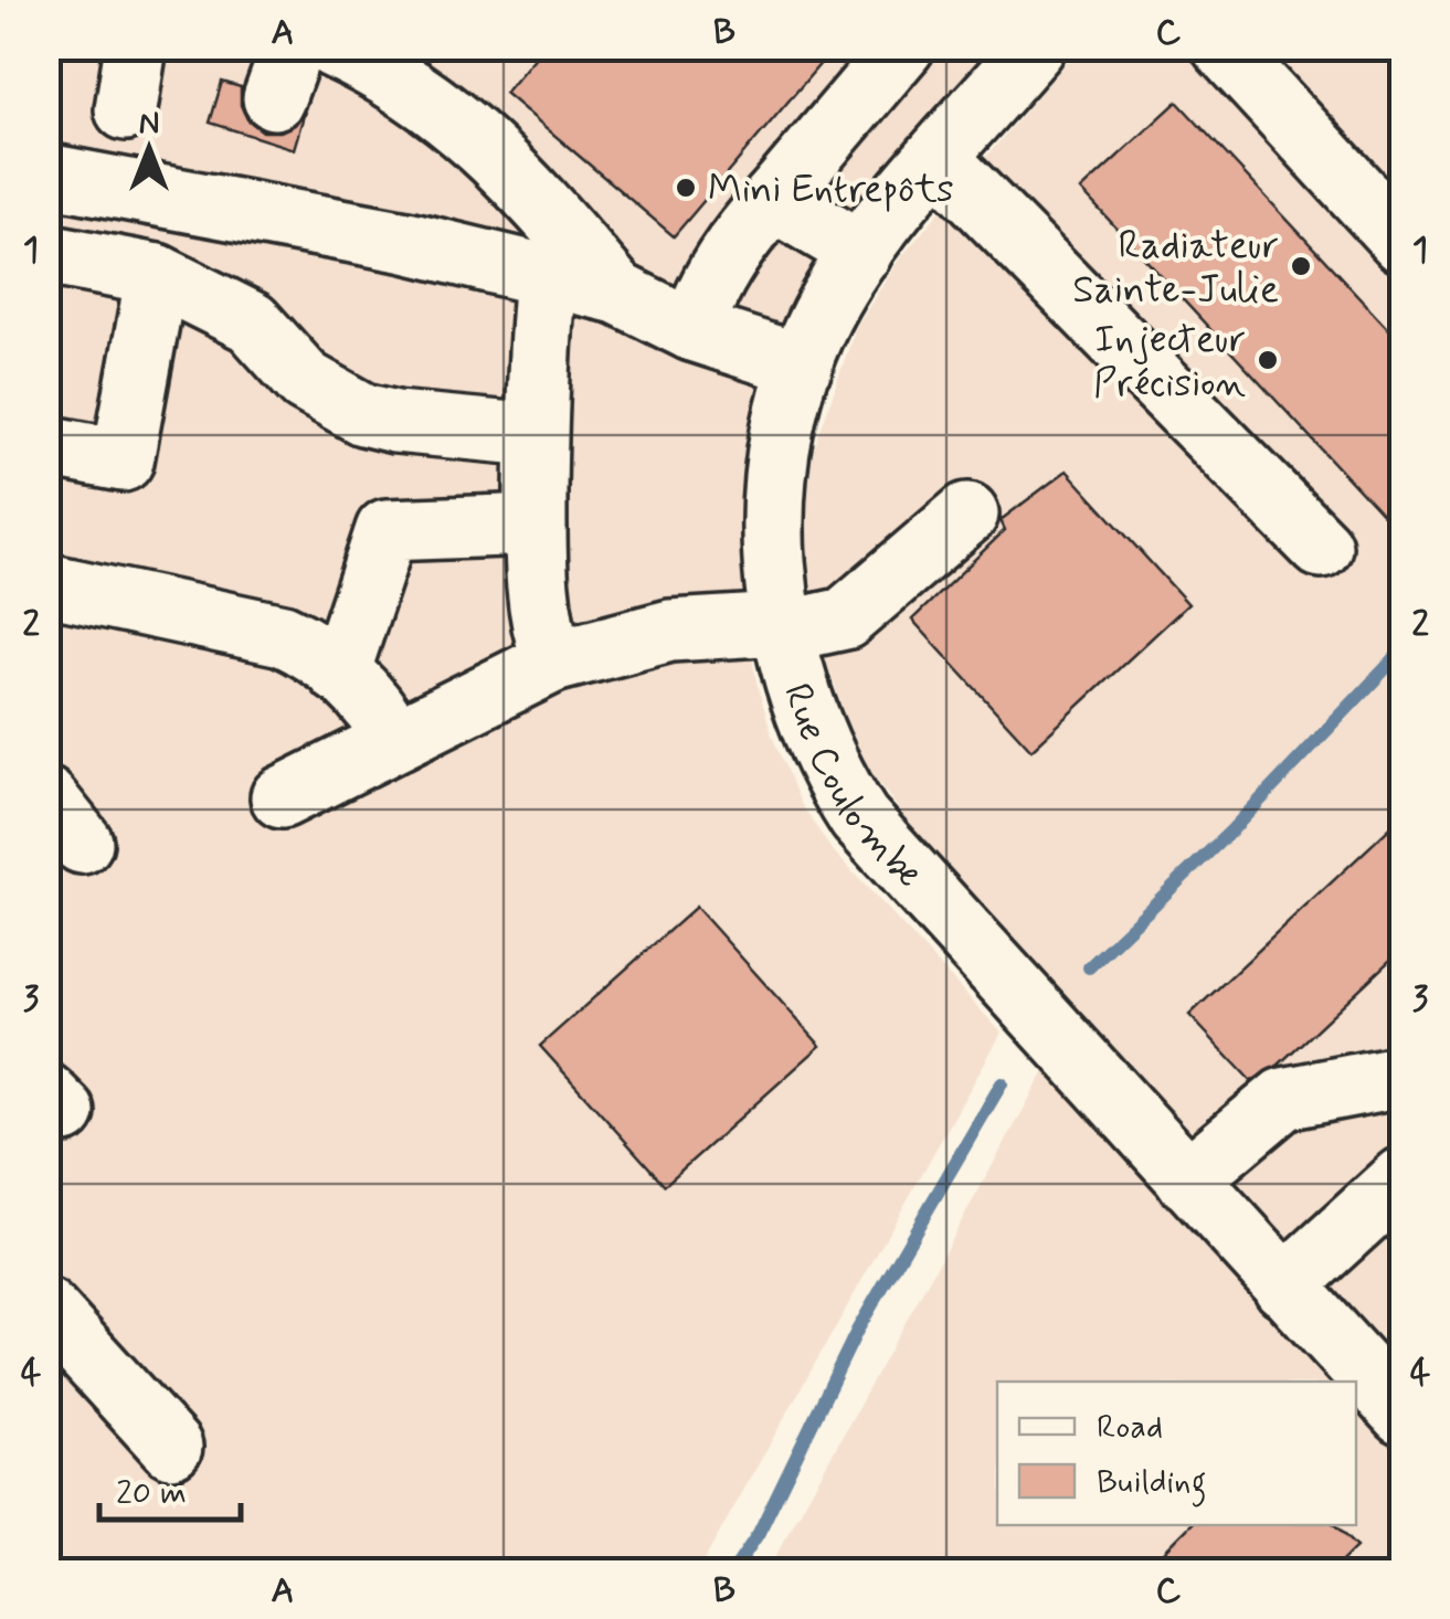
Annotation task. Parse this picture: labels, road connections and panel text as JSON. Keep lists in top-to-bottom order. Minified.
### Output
{"streets":{"street":["Rue Coulombe"]},"places":["Mini Entrepôts","Radiateur Sainte-Julie","Injecteur Précision"],"legend":["Road","Building"],"scale_bar":"20 m","north":"top","grid":{"columns":["A","B","C"],"rows":["1","2","3","4"]}}
